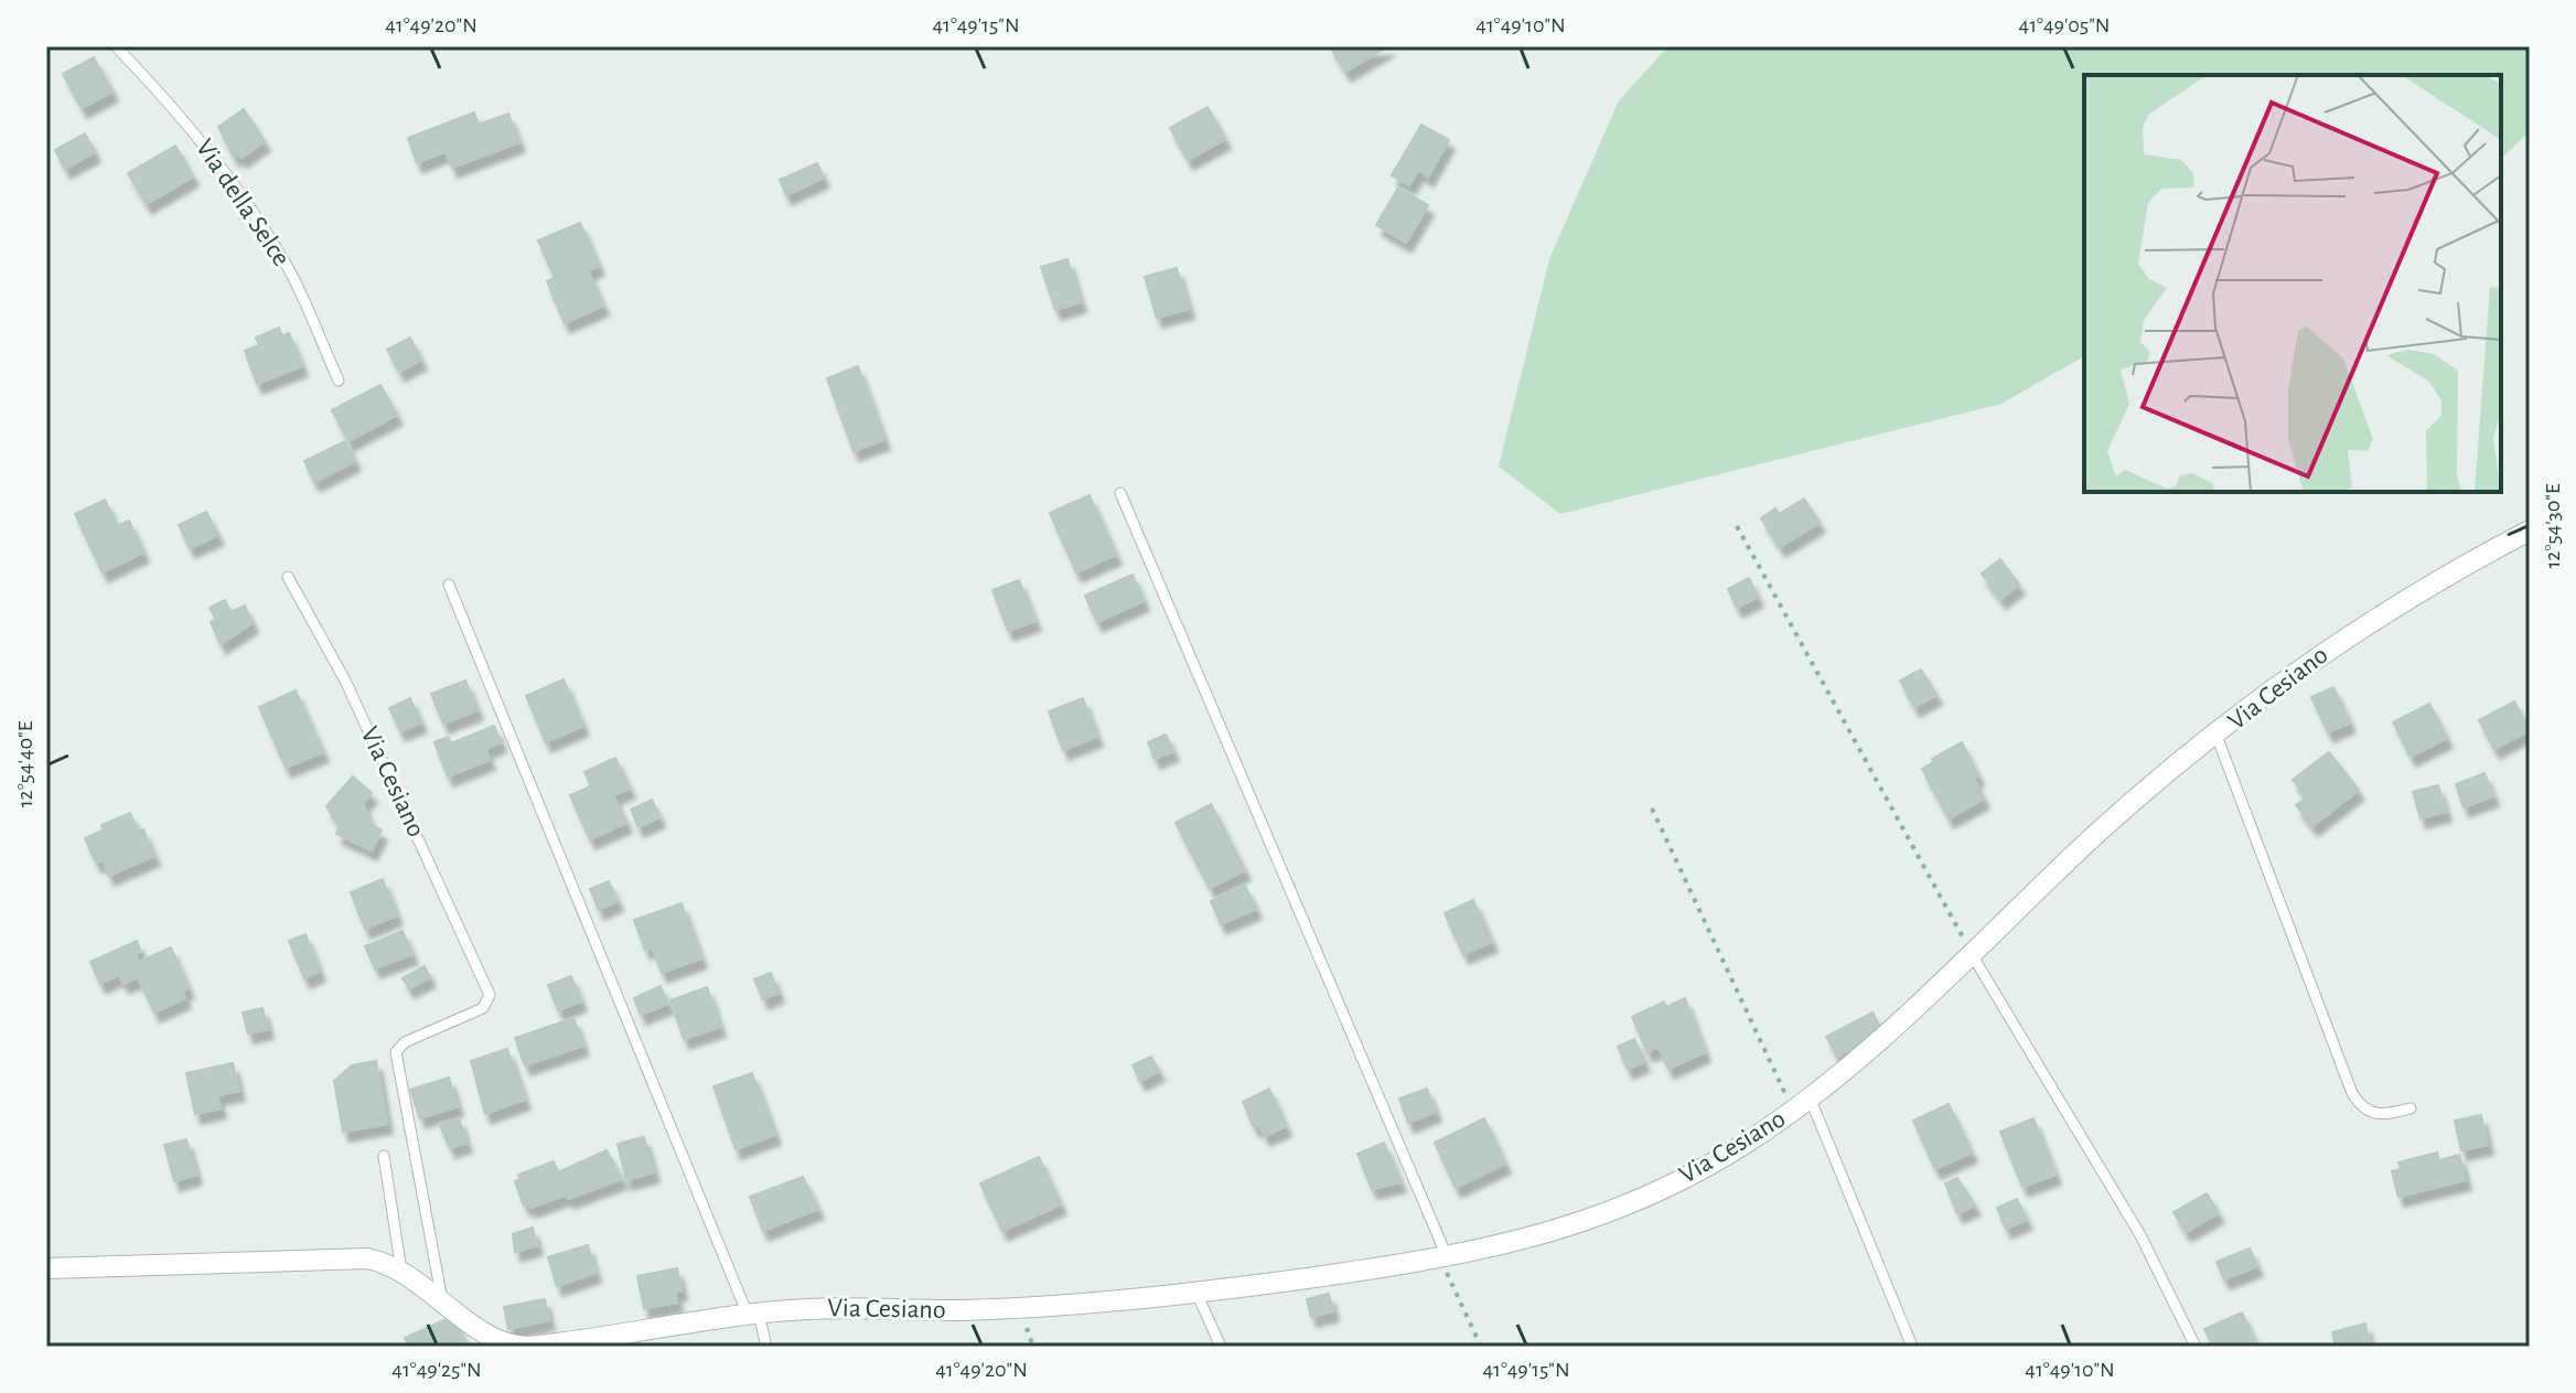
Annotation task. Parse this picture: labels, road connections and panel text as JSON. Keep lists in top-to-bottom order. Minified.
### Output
{"streets":{"street":["Via Cesiano"],"lane":["Via della Selce"]},"coordinates":["41°49'20\"N","41°49'15\"N","41°49'10\"N","41°49'05\"N","12°54'30\"E","12°54'40\"E","41°49'25\"N"]}
